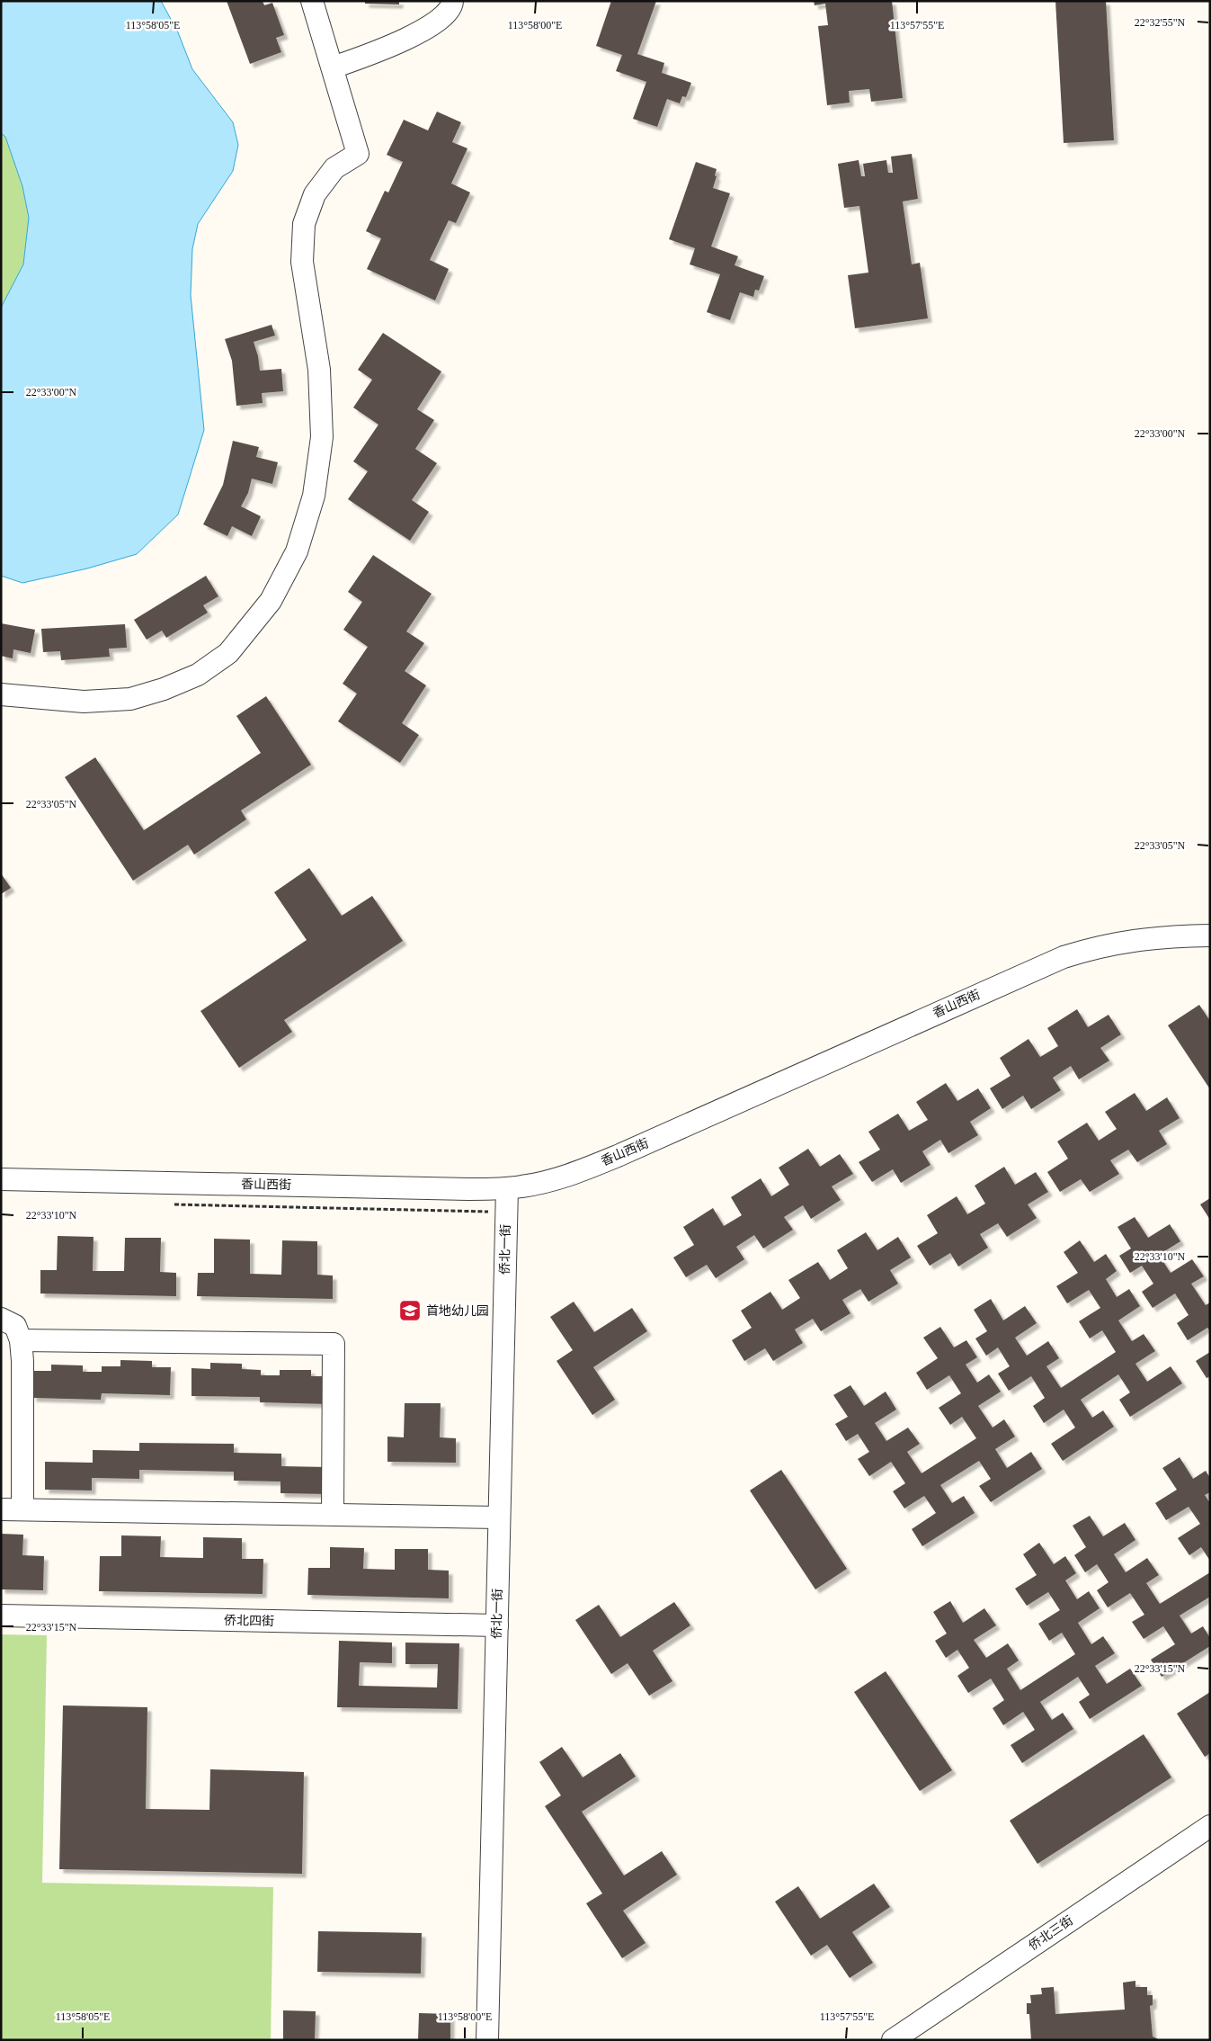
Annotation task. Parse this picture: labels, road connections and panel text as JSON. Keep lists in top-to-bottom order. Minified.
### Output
{"streets":{"street":["香山西街","侨北一街","侨北四街","侨北三街"]},"crossings":[["香山西街","侨北一街"],["侨北一街","侨北四街"]],"places":{"school or university":["首地幼儿园"]},"coordinates":["22°32'55\"N","113°58'05\"E","113°58'00\"E","113°57'55\"E","22°33'00\"N","22°33'05\"N","22°33'10\"N","22°33'15\"N"]}
